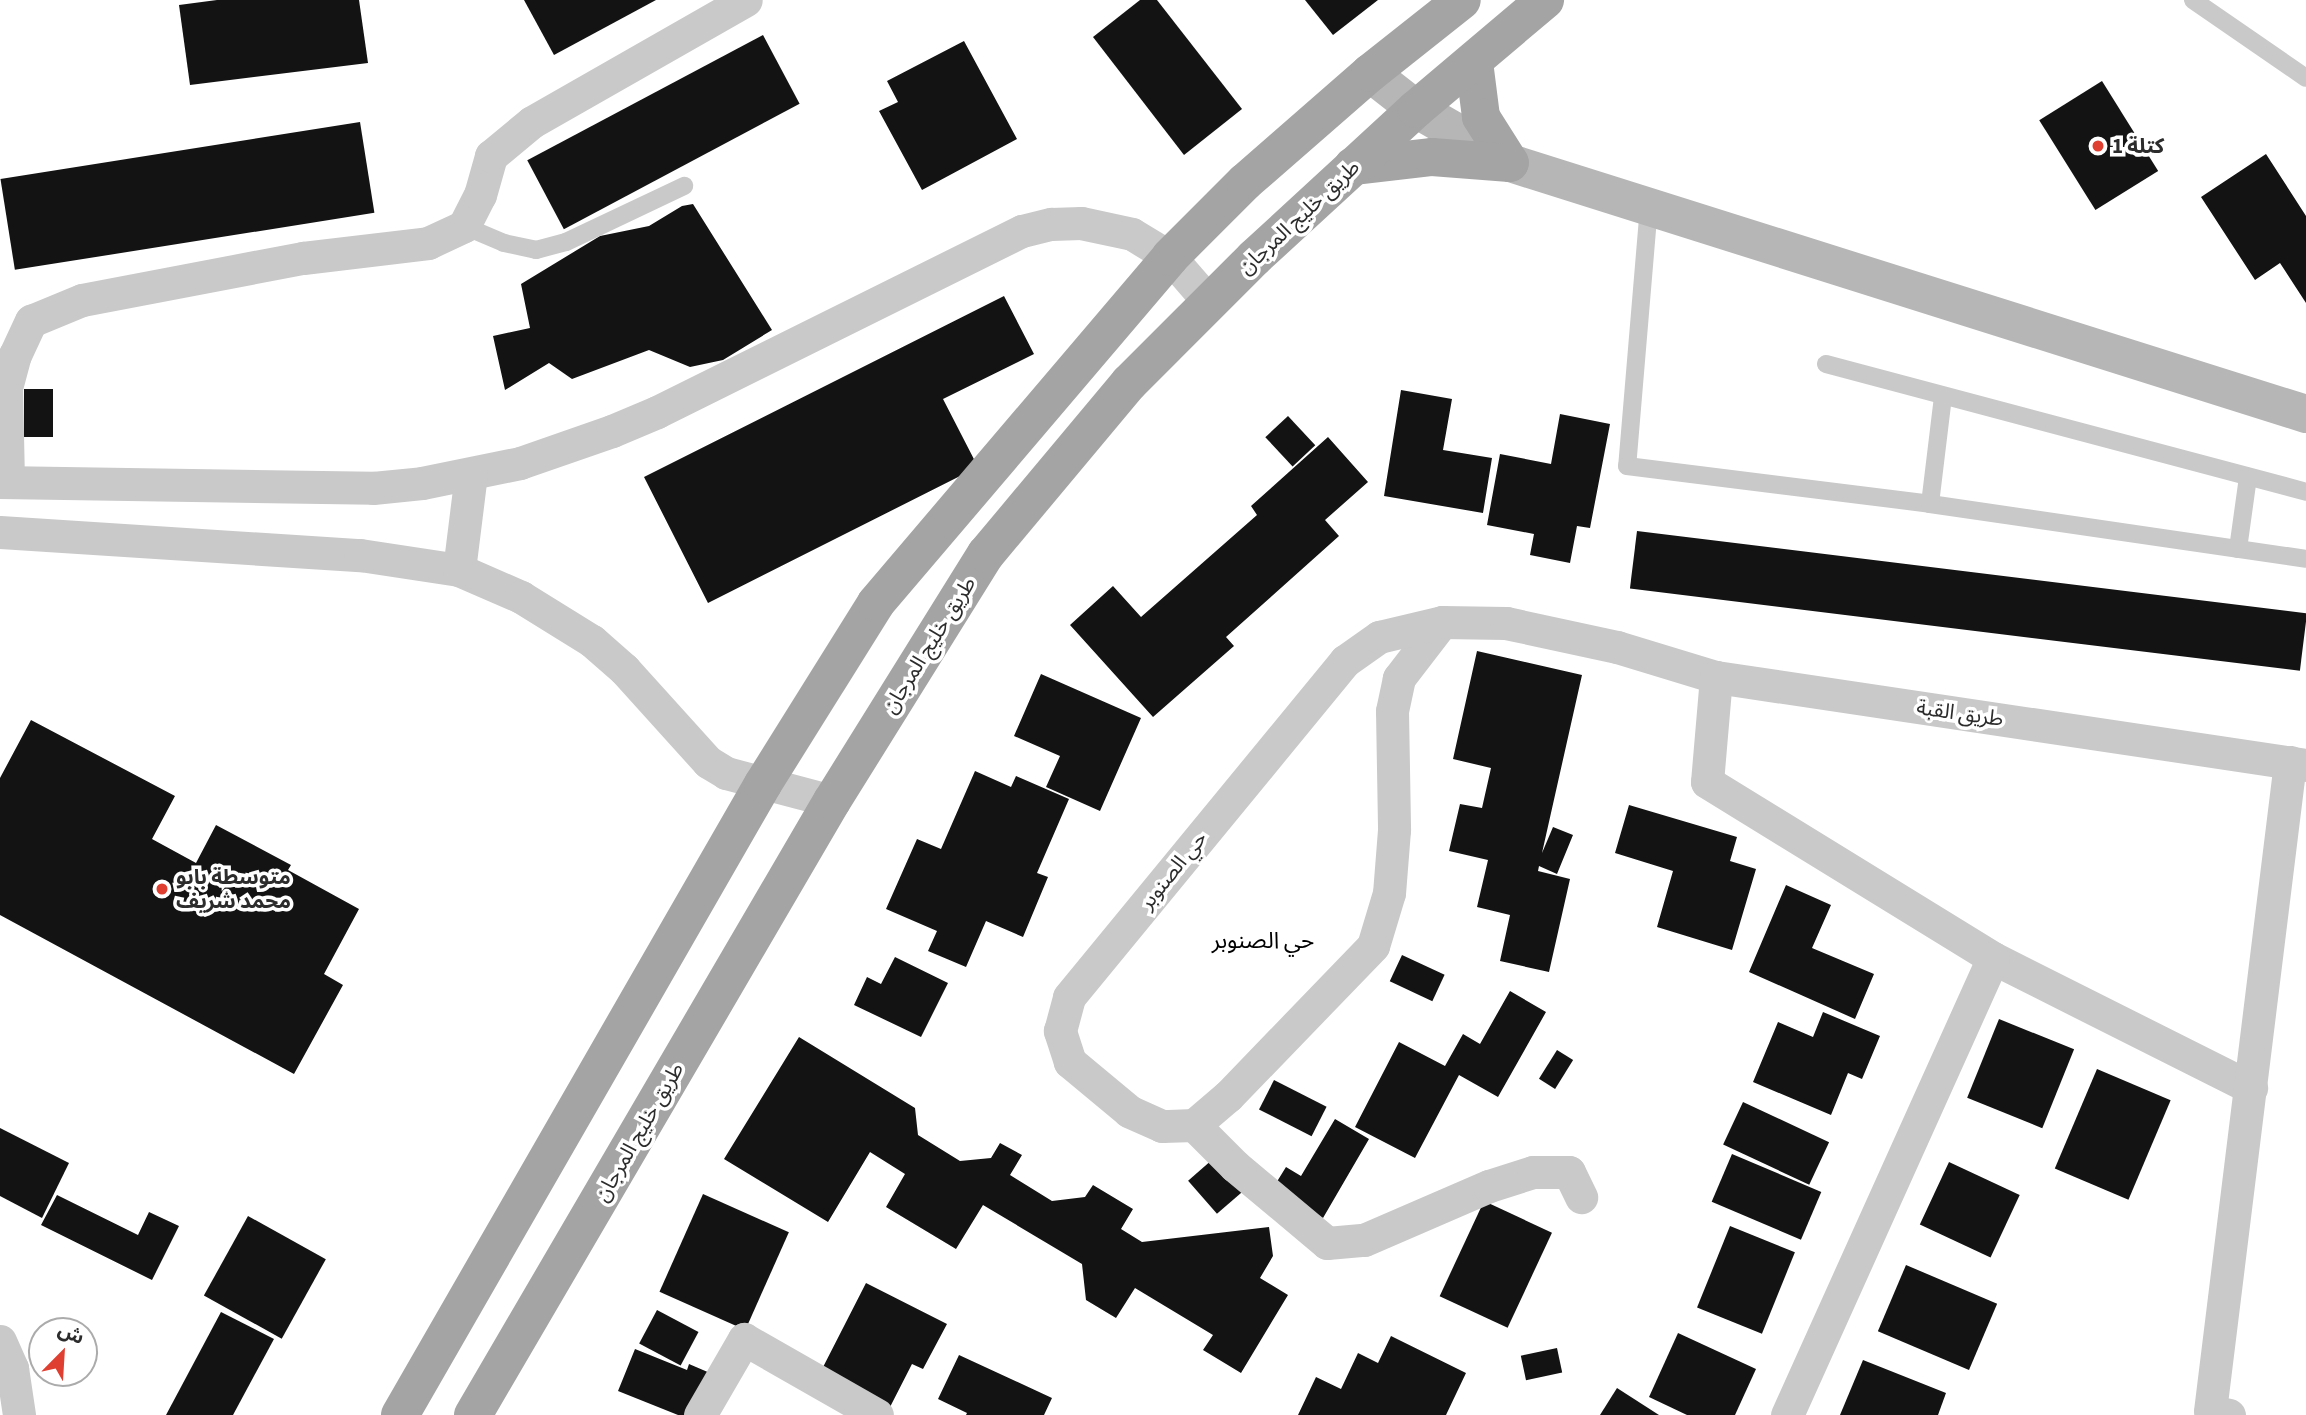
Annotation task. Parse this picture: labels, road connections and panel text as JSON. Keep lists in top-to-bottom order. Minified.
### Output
{"streets":{"main road":["طريق خليج المرجان"],"street":["طريق القبة","حي الصنوبر"]},"crossings":[["طريق القبة","حي الصنوبر"]],"districts":["حي الصنوبر"],"places":["كتلة 1","متوسطة بابو محمد شريف"],"north":"top right"}
